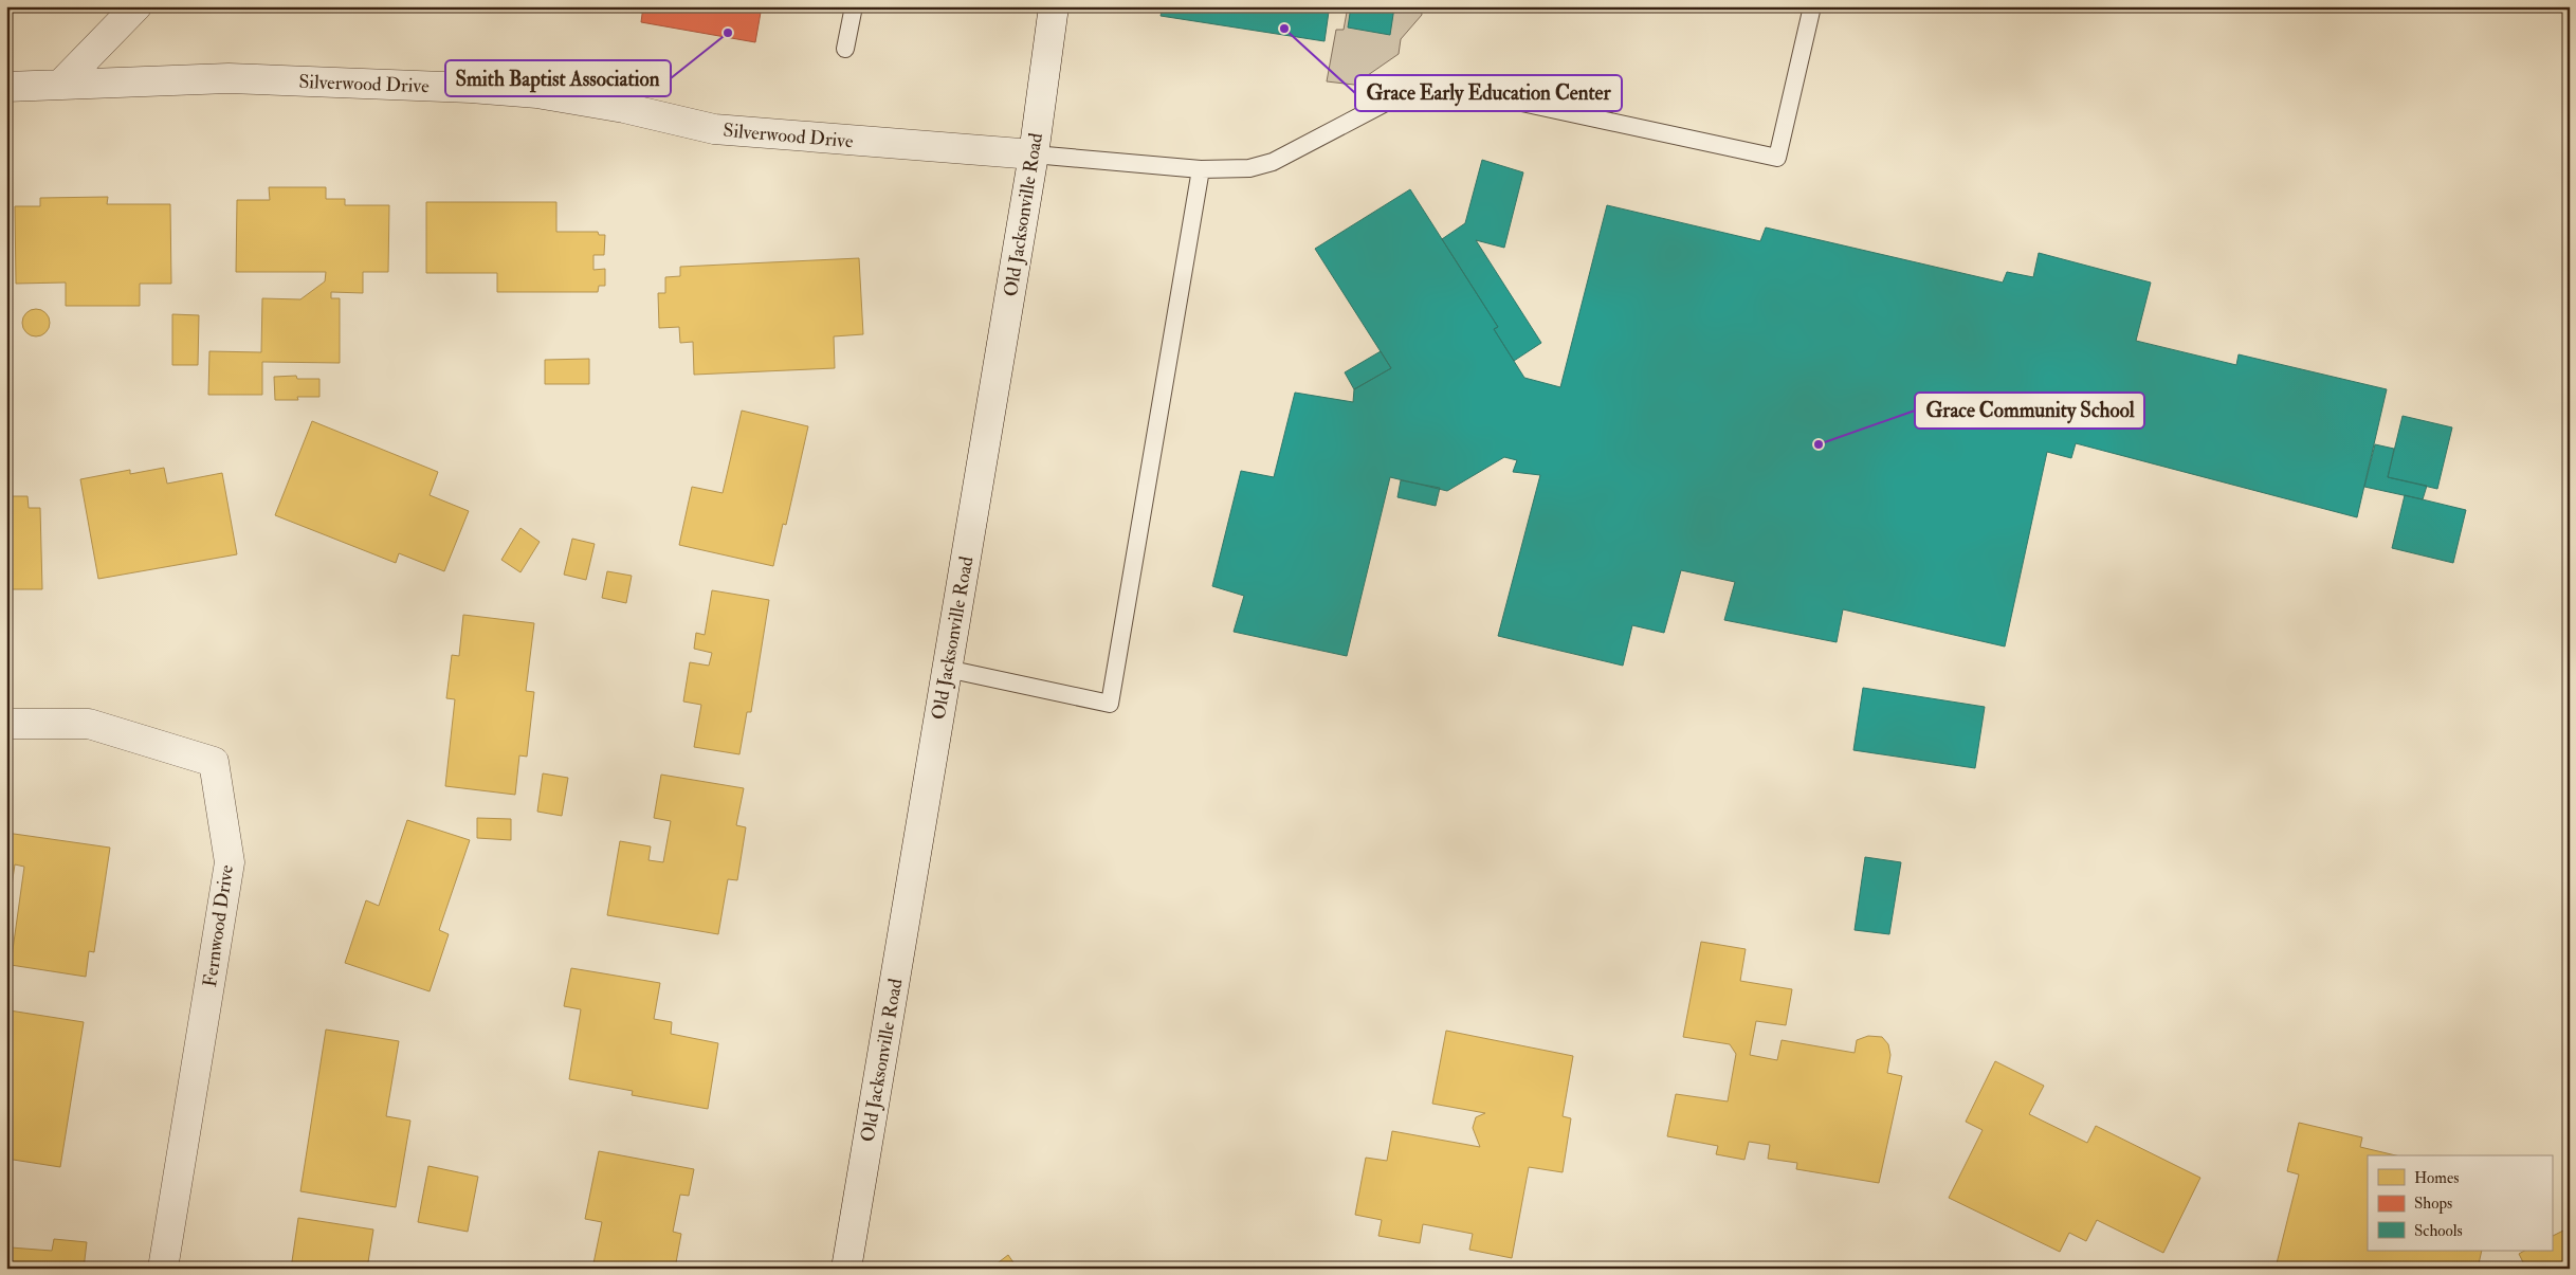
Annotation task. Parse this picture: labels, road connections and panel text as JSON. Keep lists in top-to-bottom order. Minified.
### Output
{"streets":{"street":["Silverwood Drive","Old Jacksonville Road","Fernwood Drive"]},"crossings":[["Silverwood Drive","Old Jacksonville Road"]],"places":["Grace Early Education Center","Smith Baptist Association","Grace Community School"],"legend":["Homes","Shops","Schools"]}
